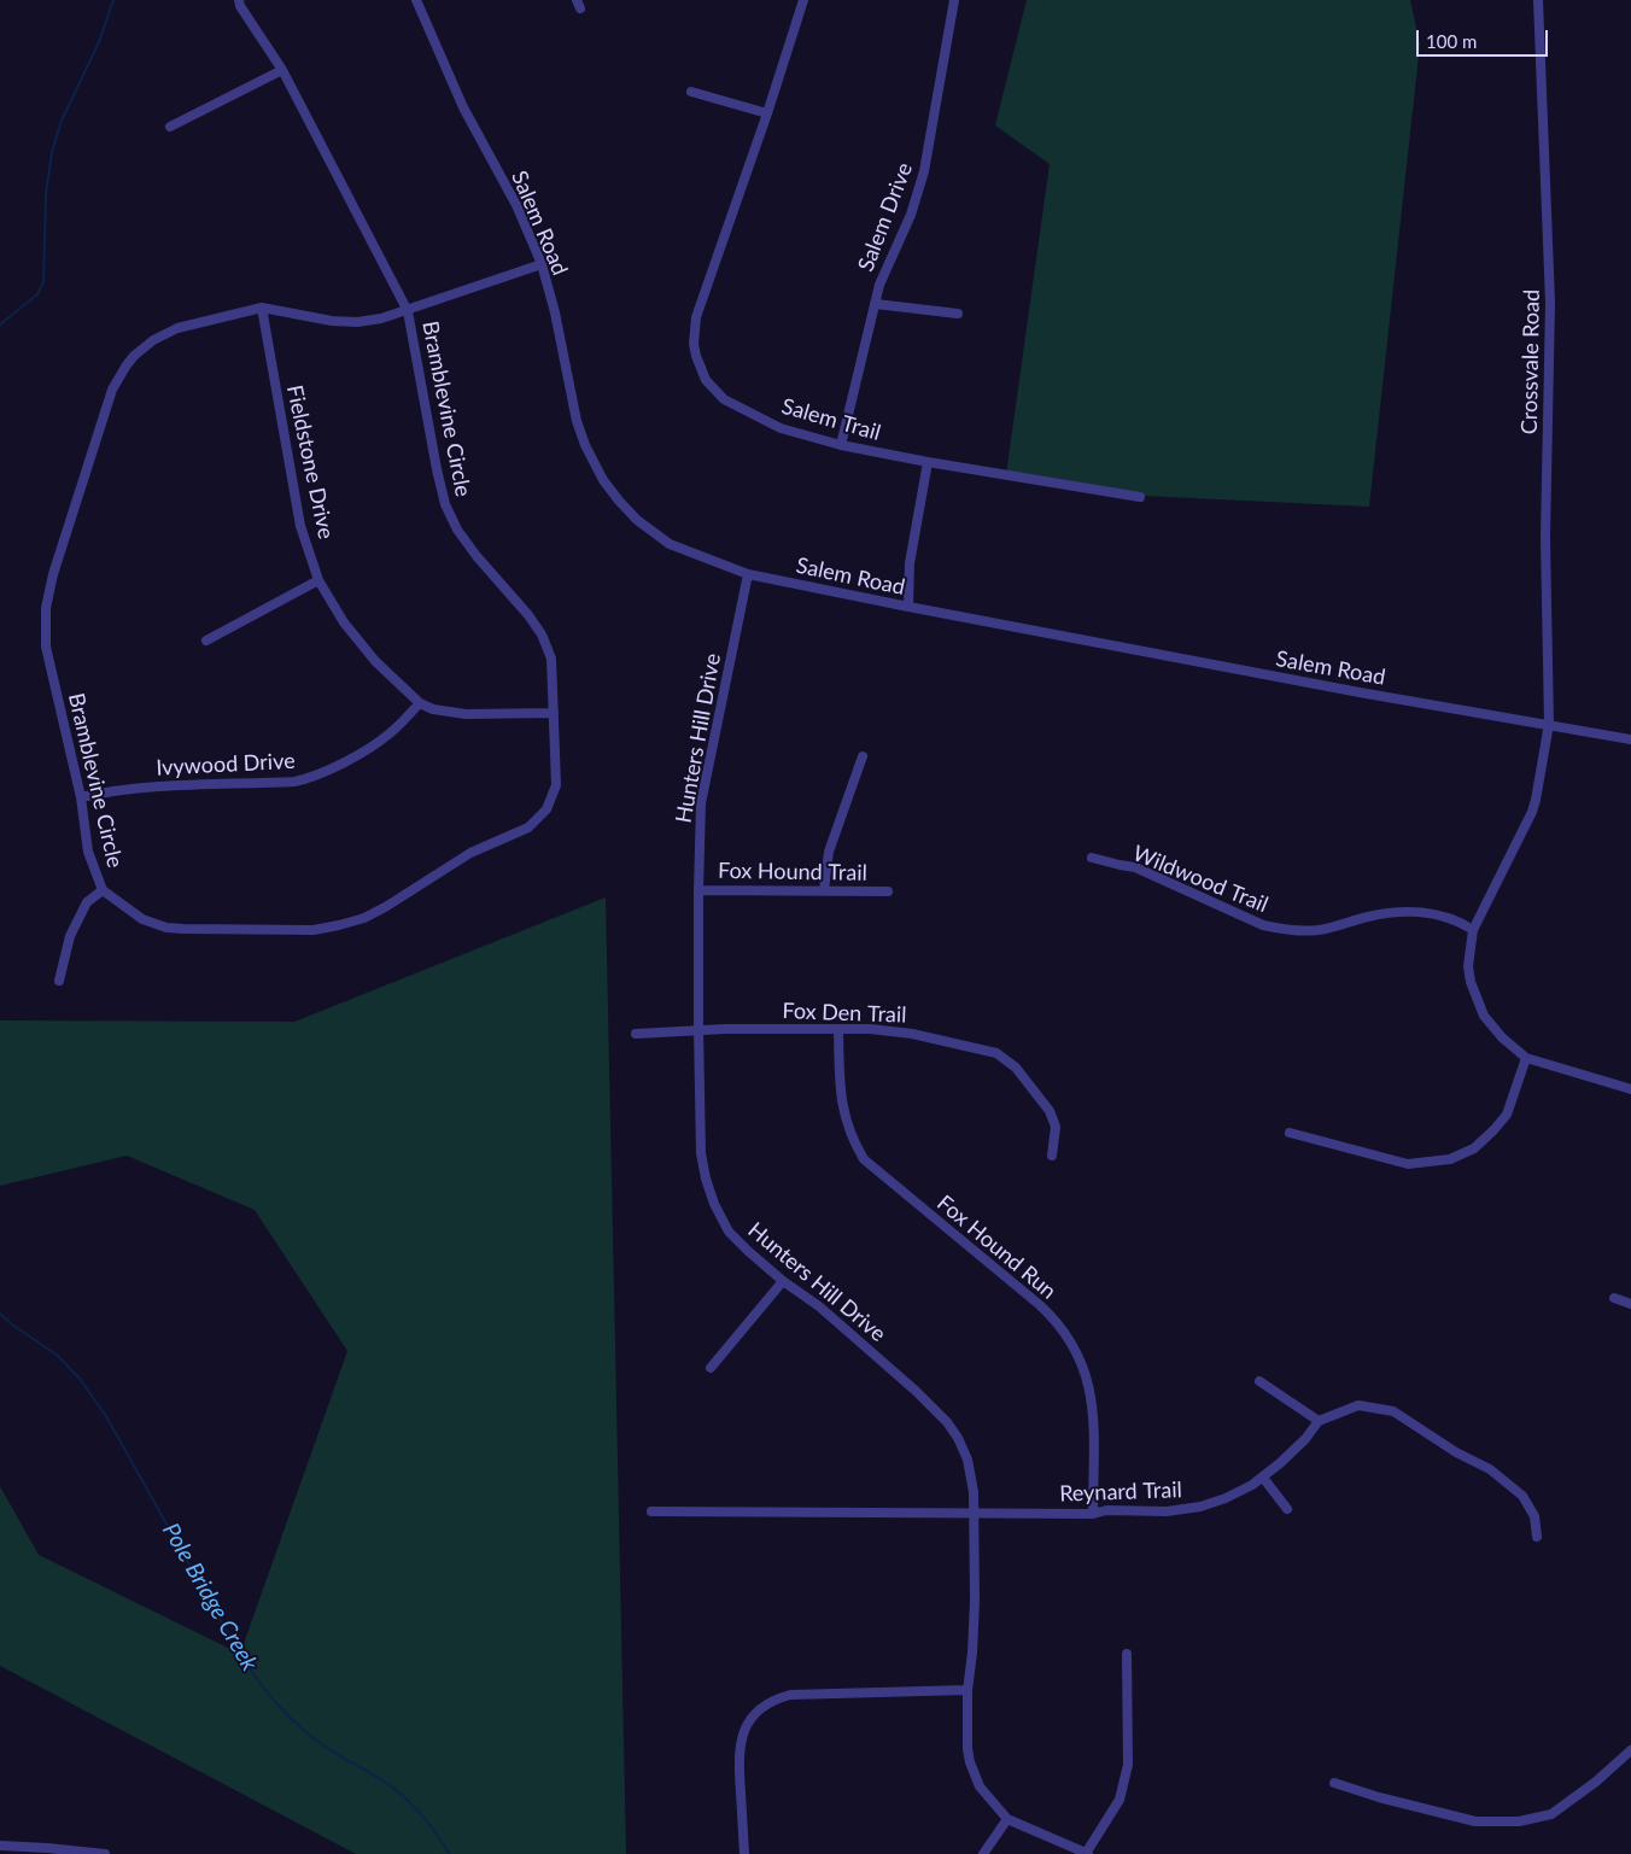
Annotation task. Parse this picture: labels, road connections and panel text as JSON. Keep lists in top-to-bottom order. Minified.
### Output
{"streets":{"street":["Salem Drive","Salem Road","Crossvale Road","Bramblevine Circle","Salem Trail","Fieldstone Drive","Hunters Hill Drive","Ivywood Drive","Fox Hound Trail","Wildwood Trail","Fox Den Trail","Fox Hound Run","Reynard Trail"]},"crossings":[["Salem Drive","Salem Trail"],["Salem Road","Crossvale Road"],["Salem Road","Bramblevine Circle"],["Salem Road","Hunters Hill Drive"],["Crossvale Road","Wildwood Trail"],["Bramblevine Circle","Fieldstone Drive"],["Bramblevine Circle","Ivywood Drive"],["Fieldstone Drive","Ivywood Drive"],["Hunters Hill Drive","Fox Hound Trail"],["Hunters Hill Drive","Fox Den Trail"],["Hunters Hill Drive","Reynard Trail"],["Fox Den Trail","Fox Hound Run"],["Fox Hound Run","Reynard Trail"]],"water":["Pole Bridge Creek"],"scale_bar":"100 m"}
